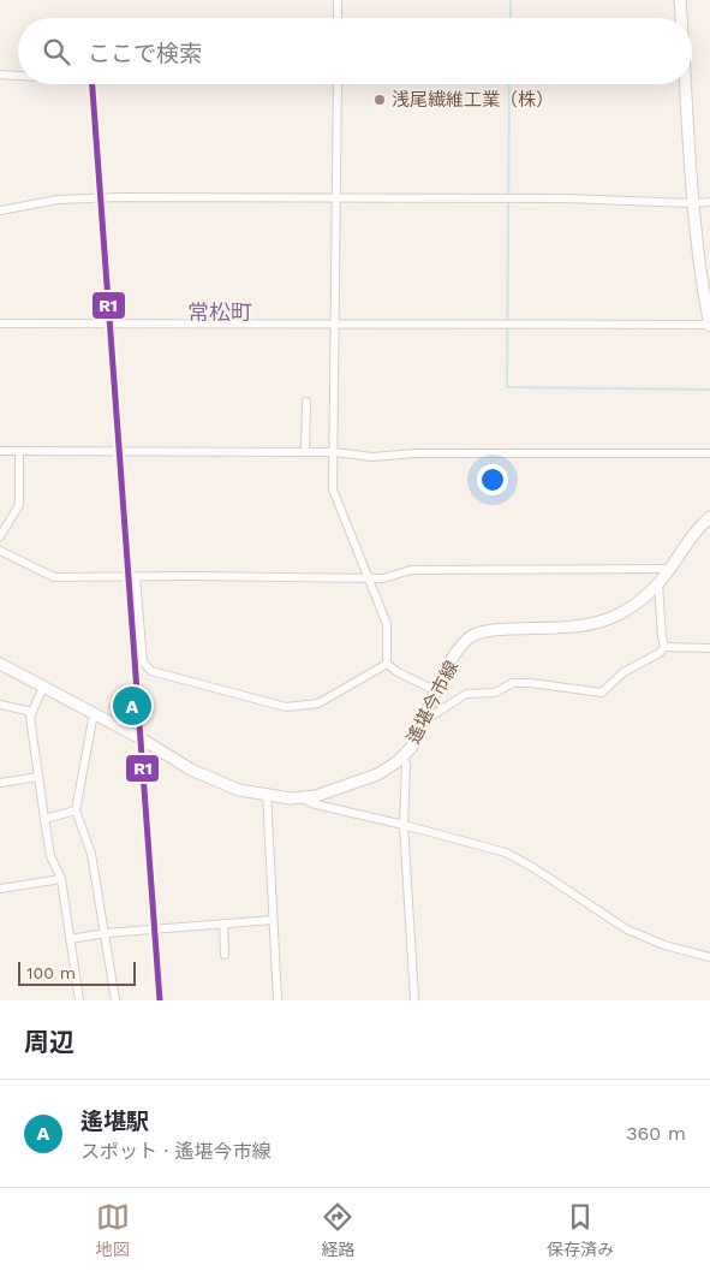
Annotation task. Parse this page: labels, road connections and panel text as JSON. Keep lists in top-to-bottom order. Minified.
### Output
{"streets":{"main road":["遙堪今市線"]},"districts":["常松町"],"places":["浅尾繊維工業（株）"],"lines":["transit line R1"],"scale_bar":"100 m","page":{"search":"ここで検索","pins":"A","scale":"100 m","heading":"周辺","list":[{"mark":"A","name":"遙堪駅","note":"スポット · 遙堪今市線","value":"360 m"}],"nav":["地図","経路","保存済み"]}}
